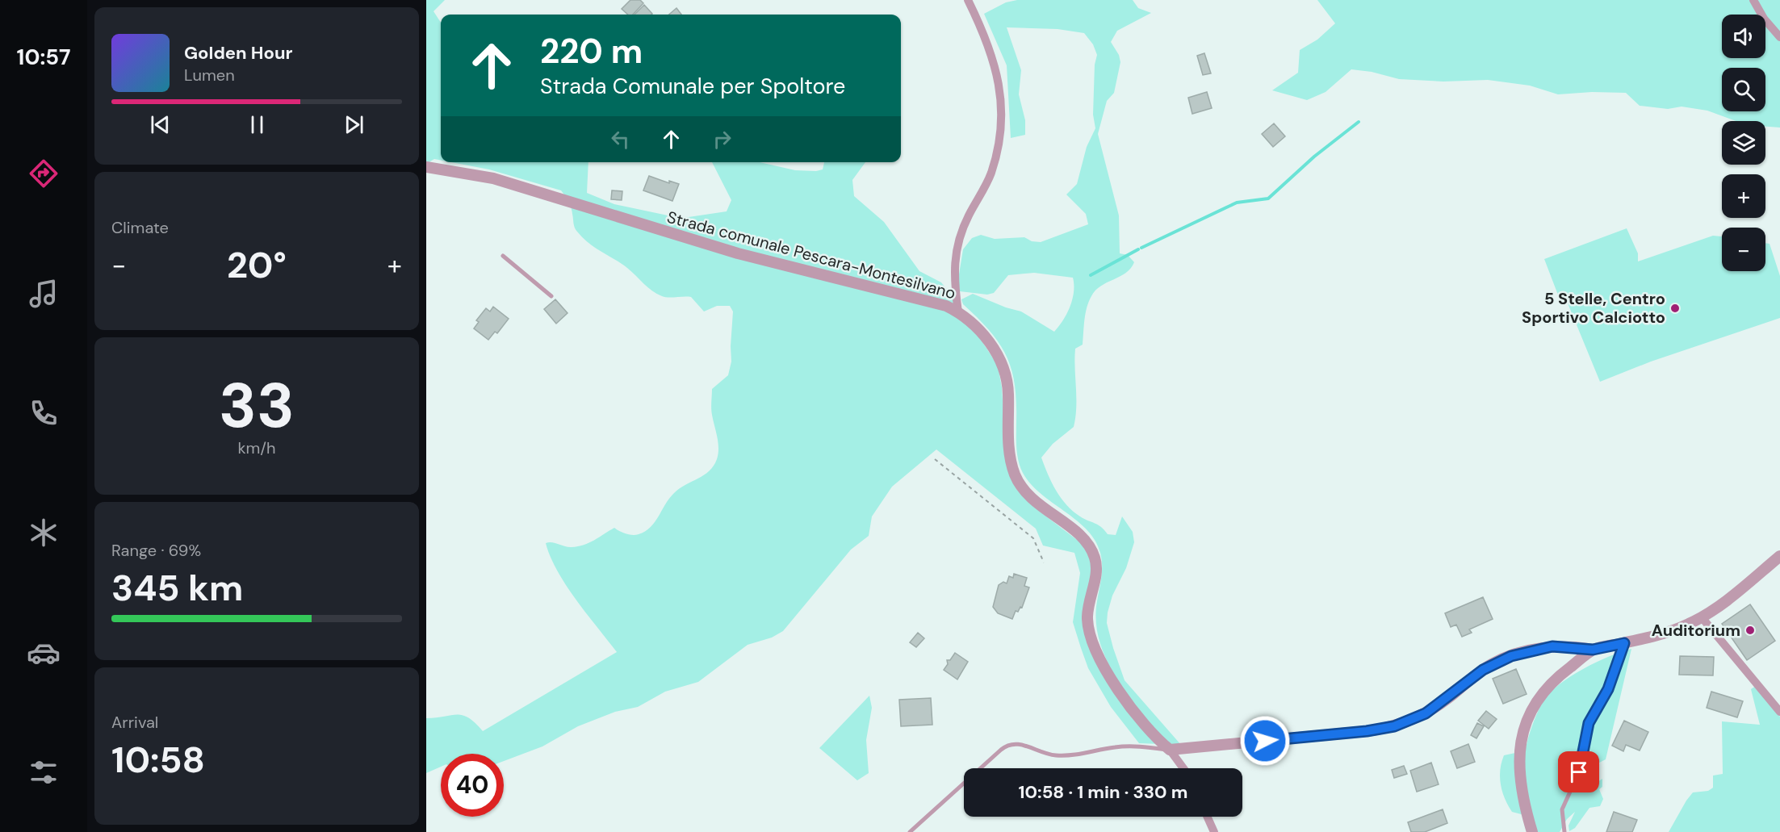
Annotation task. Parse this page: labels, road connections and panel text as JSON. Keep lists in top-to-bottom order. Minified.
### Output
{"streets":{"street":["Strada comunale Pescara-Montesilvano"]},"places":["5 Stelle, Centro Sportivo Calciotto","Auditorium"],"page":{"tabs":"10:57","map_buttons":["+","−"],"turn":["220 m","Strada Comunale per Spoltore"],"song":["Golden Hour","Lumen"],"tile":["Climate",["33","km/h"],["Range · 69%","345 km"],["Arrival","10:58"]],"heat":["−","20°","+"],"limit":"40","trip":"10:58 · 1 min · 330 m"}}
